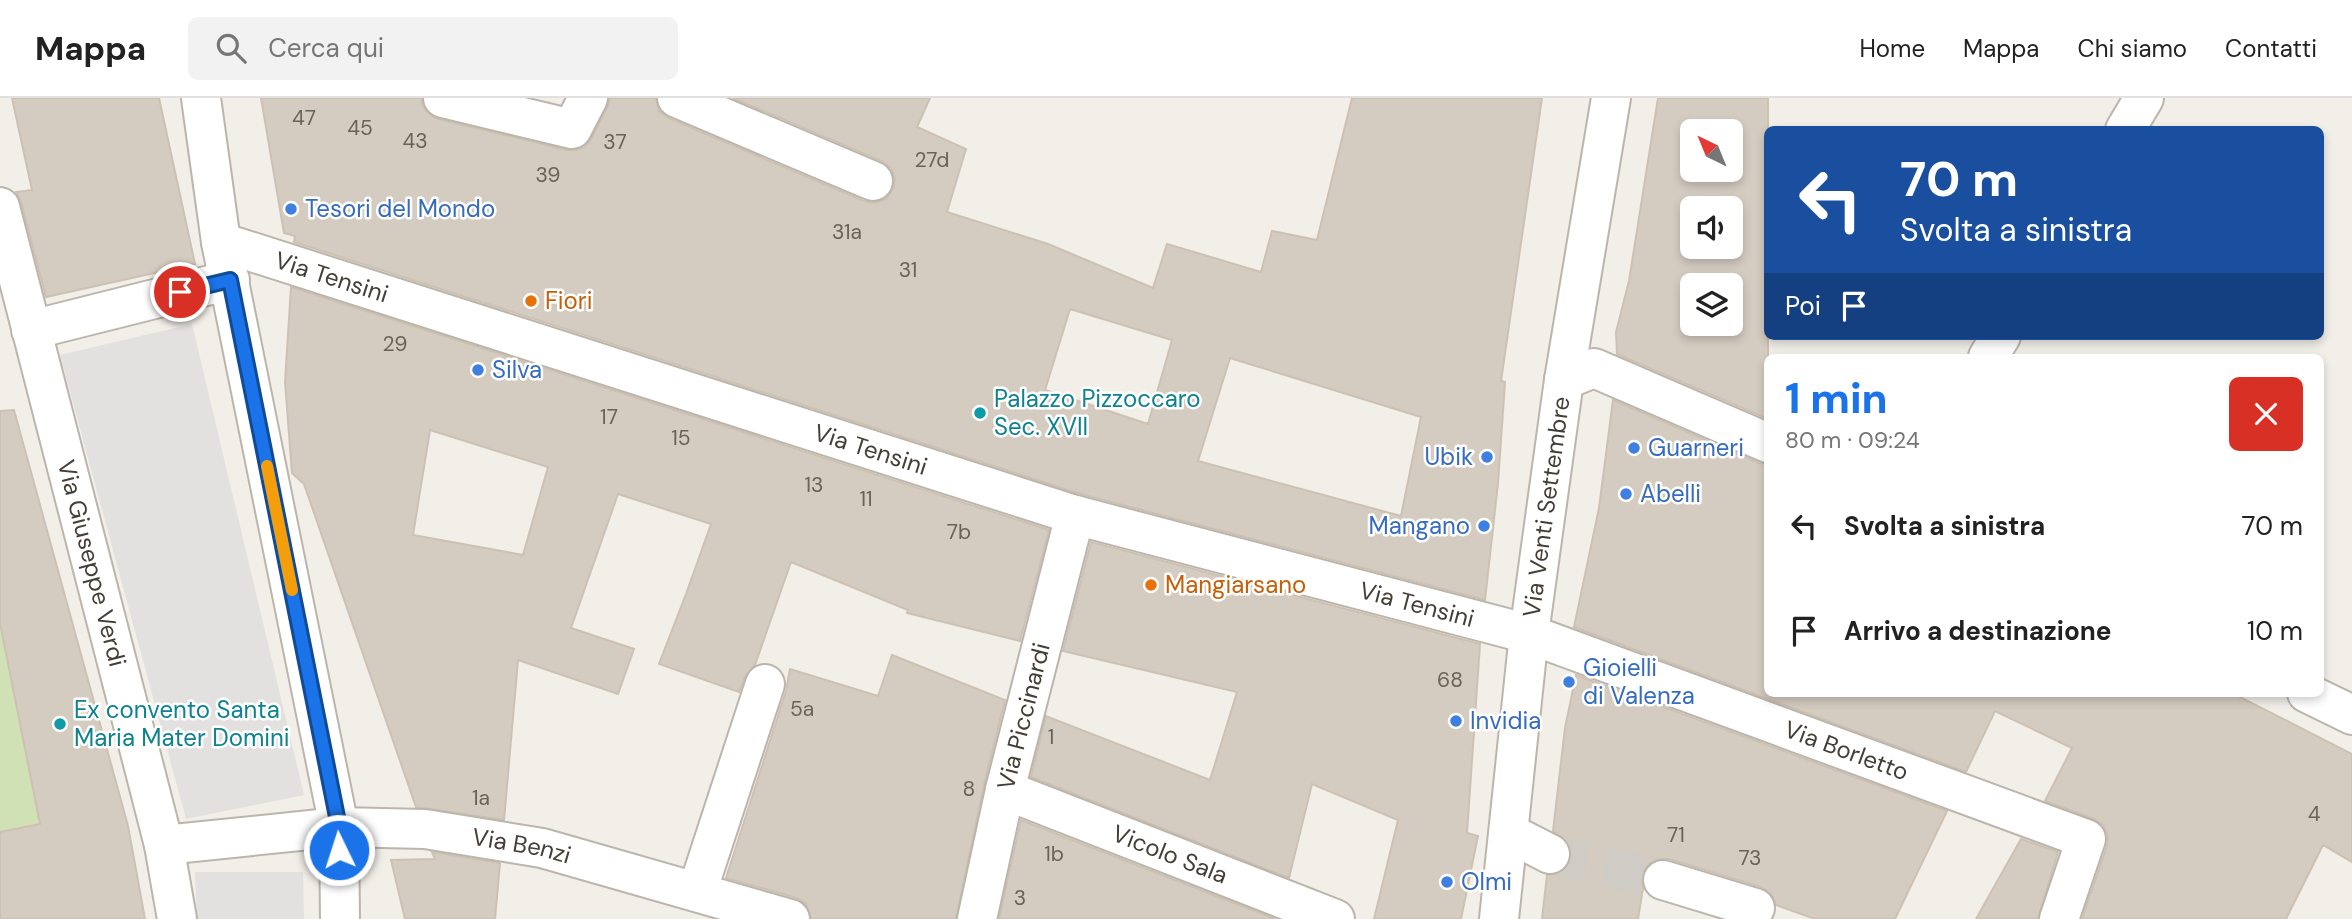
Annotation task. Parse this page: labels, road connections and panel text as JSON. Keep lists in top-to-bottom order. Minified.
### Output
{"streets":{"street":["Via Tensini","Via Venti Settembre","Via Giuseppe Verdi","Via Piccinardi","Via Borletto","Via Benzi","Vicolo Sala"]},"crossings":[["Via Tensini","Via Venti Settembre"],["Via Tensini","Via Piccinardi"],["Via Tensini","Via Borletto"],["Via Venti Settembre","Via Borletto"],["Via Giuseppe Verdi","Via Benzi"],["Via Piccinardi","Vicolo Sala"]],"places":["Tesori del Mondo","Fiori","Silva","Palazzo Pizzoccaro Sec. XVII","Guarneri","Ubik","Abelli","Mangano","Mangiarsano","Gioielli di Valenza","Invidia","Ex convento Santa Maria Mater Domini","Olmi"],"house_numbers":["47","45","43","37","27d","39","31a","31","29","17","15","13","11","7b","68","5a","1","8","1a","4","71","1b","73","3"],"north":"top left","page":{"header":"Mappa","search":"Cerca qui","nav":["Home","Mappa","Chi siamo","Contatti"],"turn":["70 m","Svolta a sinistra"],"then":"Poi","heading":["1 min","80 m · 09:24"],"list":[{"name":"Svolta a sinistra","value":"70 m"},{"name":"Arrivo a destinazione","value":"10 m"}]}}
